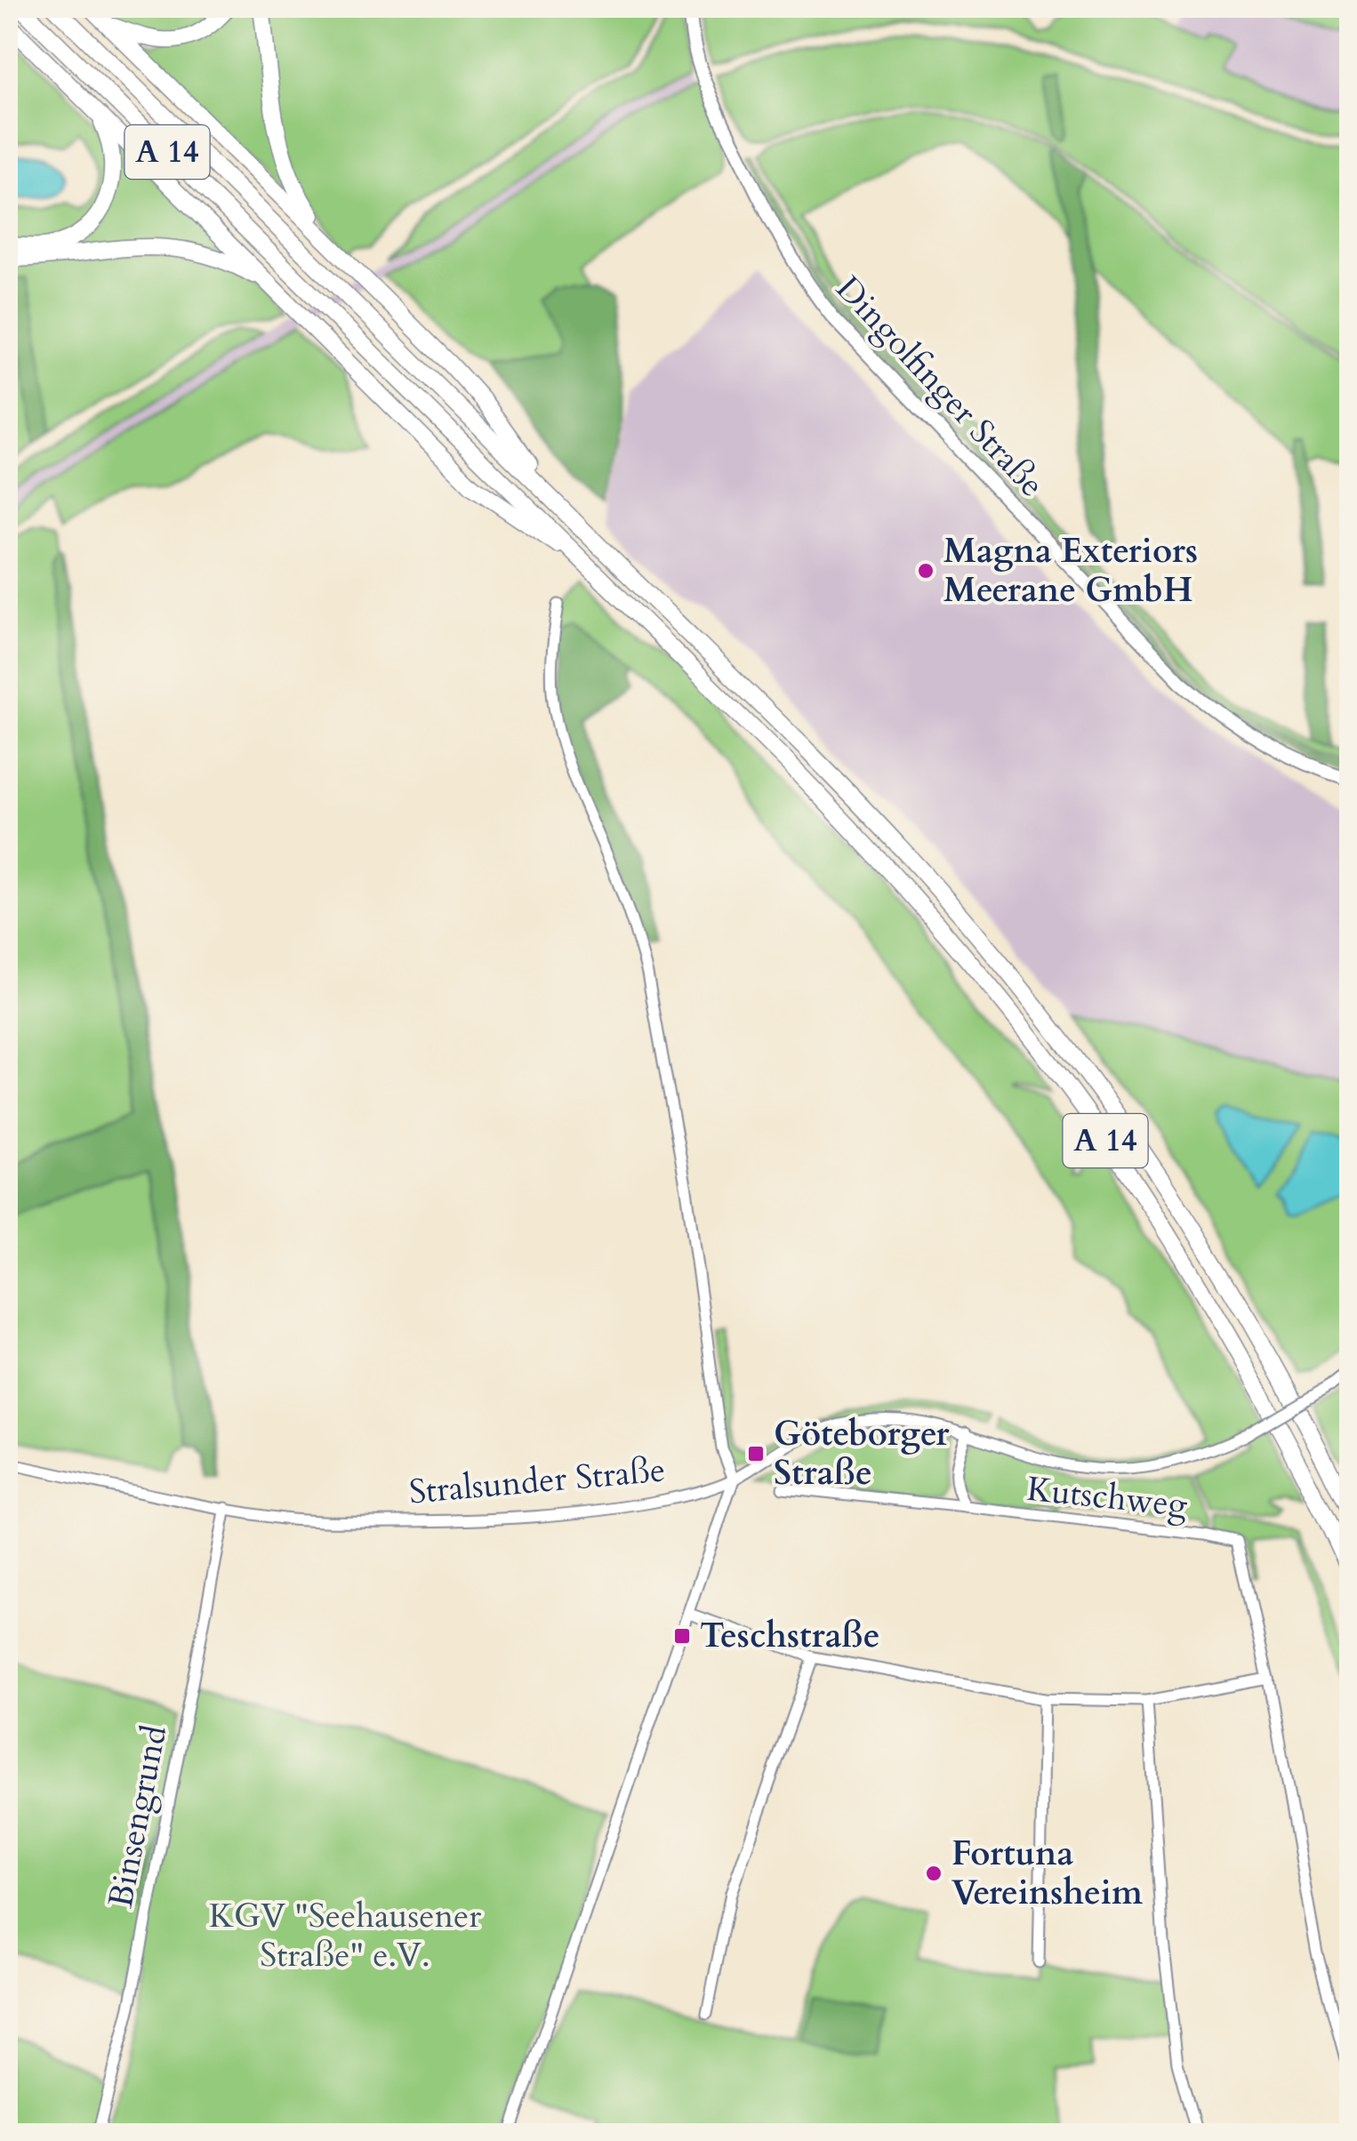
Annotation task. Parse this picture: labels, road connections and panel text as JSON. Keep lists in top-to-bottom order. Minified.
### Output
{"streets":{"highway":["A 14"],"main road":["Dingolfinger Straße"],"street":["Stralsunder Straße","Kutschweg","Binsengrund"]},"crossings":[["Stralsunder Straße","Binsengrund"]],"parks":["KGV \"Seehausener Straße\" e.V."],"places":{"other":["Magna Exteriors Meerane GmbH","Fortuna Vereinsheim"],"transit":["Göteborger Straße","Teschstraße"]}}
